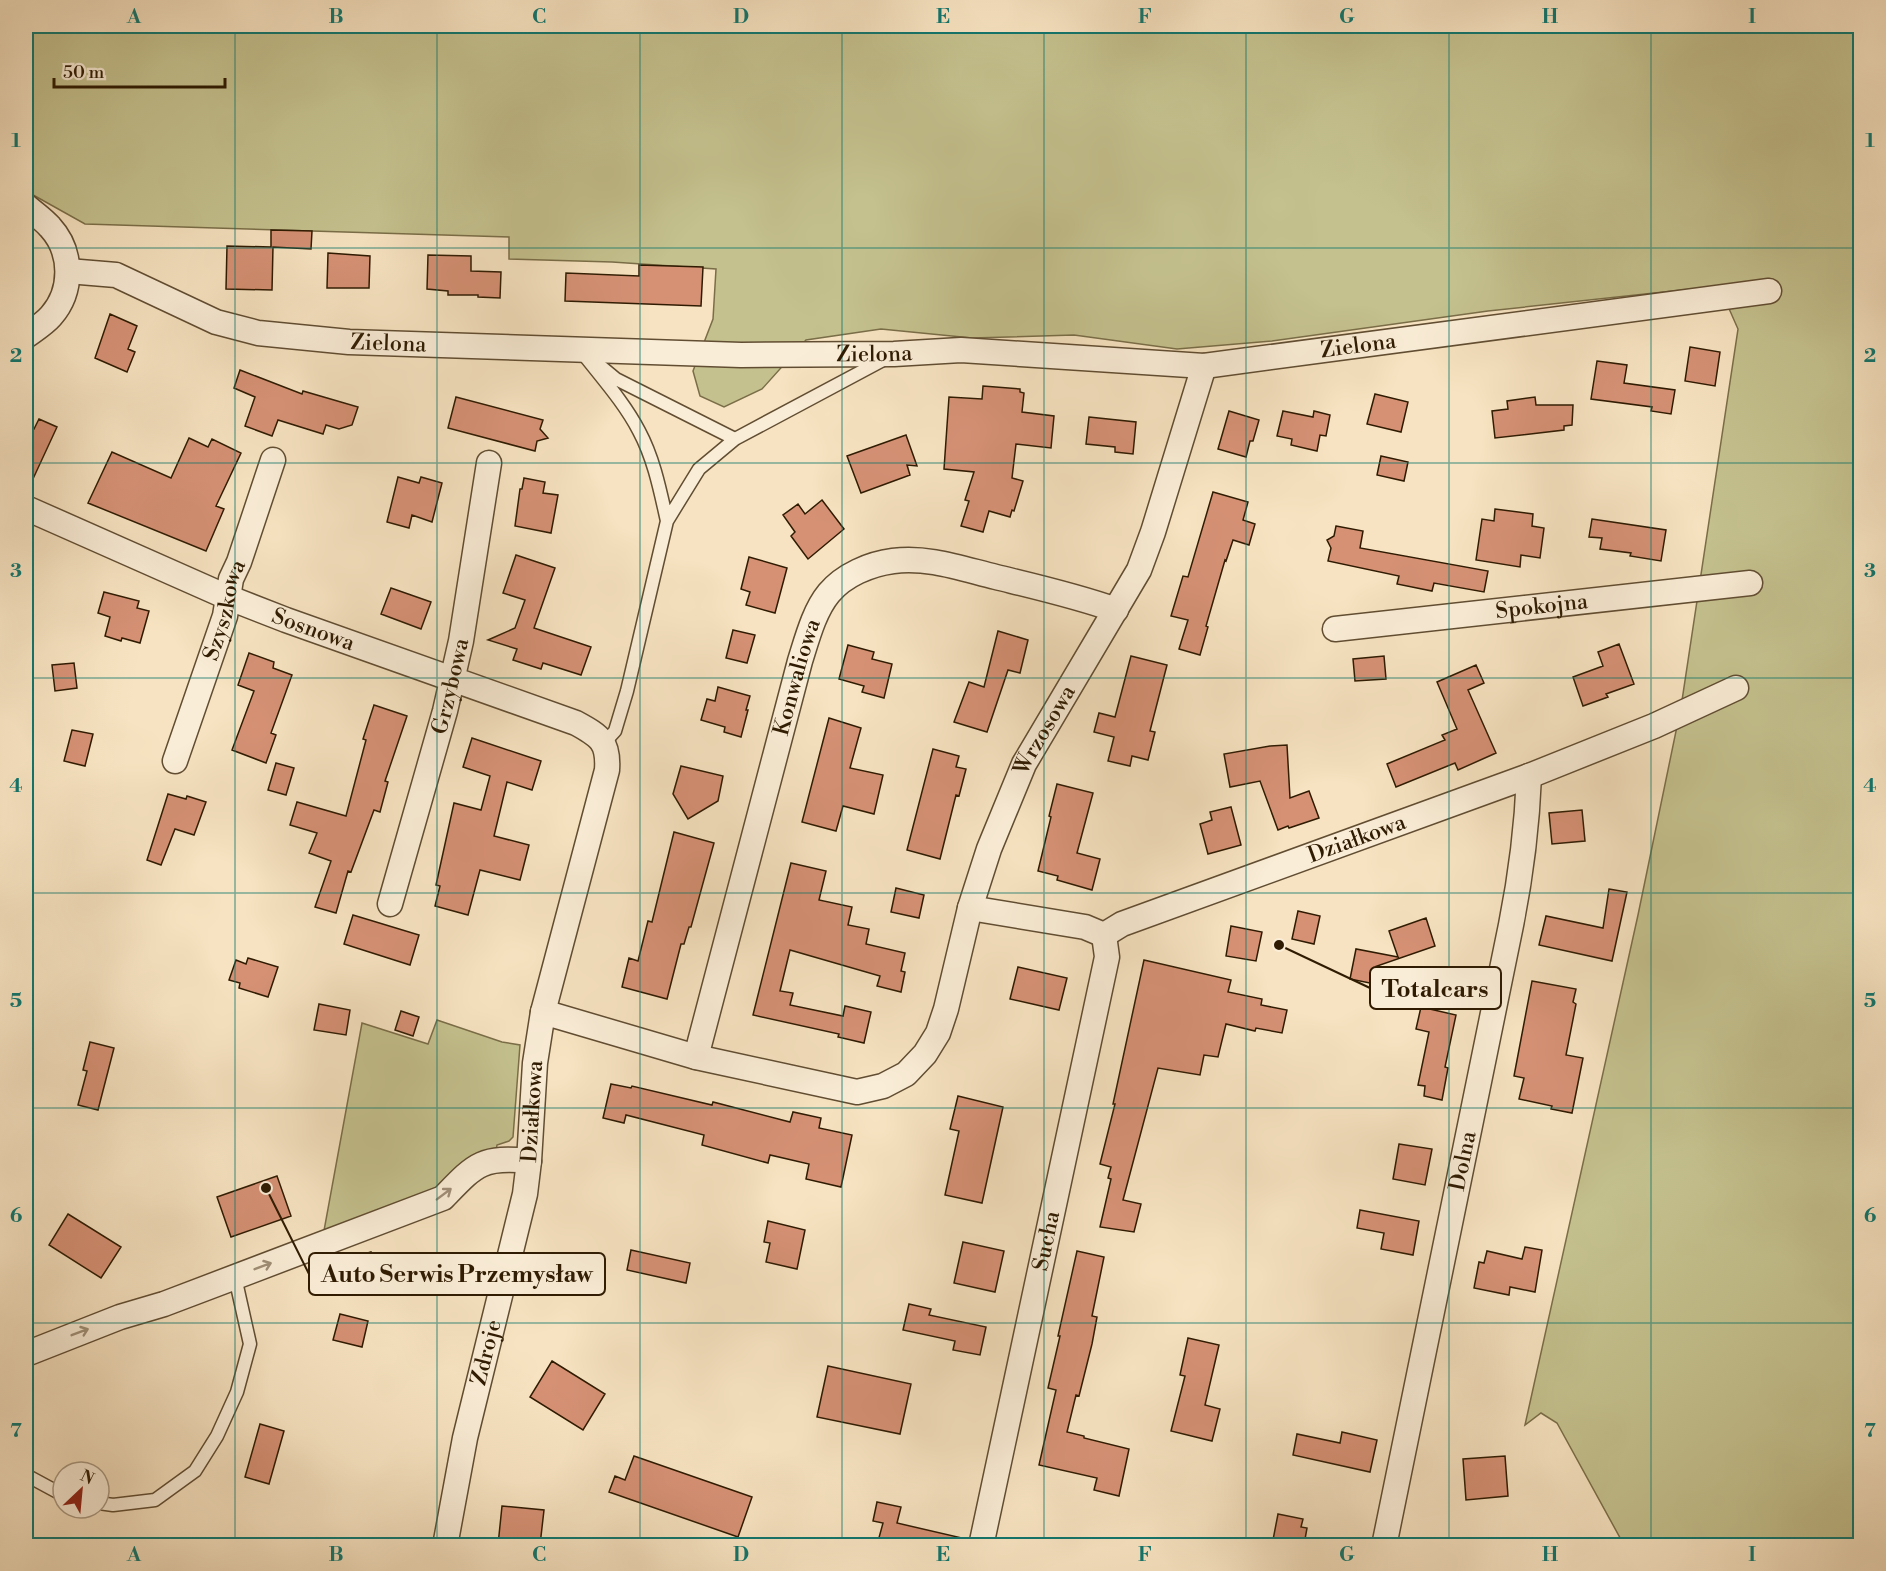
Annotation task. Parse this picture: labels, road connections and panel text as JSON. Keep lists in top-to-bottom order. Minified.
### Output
{"streets":{"street":["Zielona","Spokojna","Szyszkowa","Sosnowa","Konwaliowa","Grzybowa","Wrzosowa","Działkowa","Dolna","Sucha","Zdroje"]},"crossings":[["Zielona","Wrzosowa"],["Szyszkowa","Sosnowa"],["Sosnowa","Grzybowa"],["Sosnowa","Działkowa"],["Konwaliowa","Wrzosowa"],["Działkowa","Dolna"],["Działkowa","Sucha"],["Działkowa","Zdroje"]],"places":["Totalcars","Auto Serwis Przemysław"],"scale_bar":"50 m","north":"top right","grid":{"columns":["A","B","C","D","E","F","G","H","I"],"rows":["1","2","3","4","5","6","7"]}}
